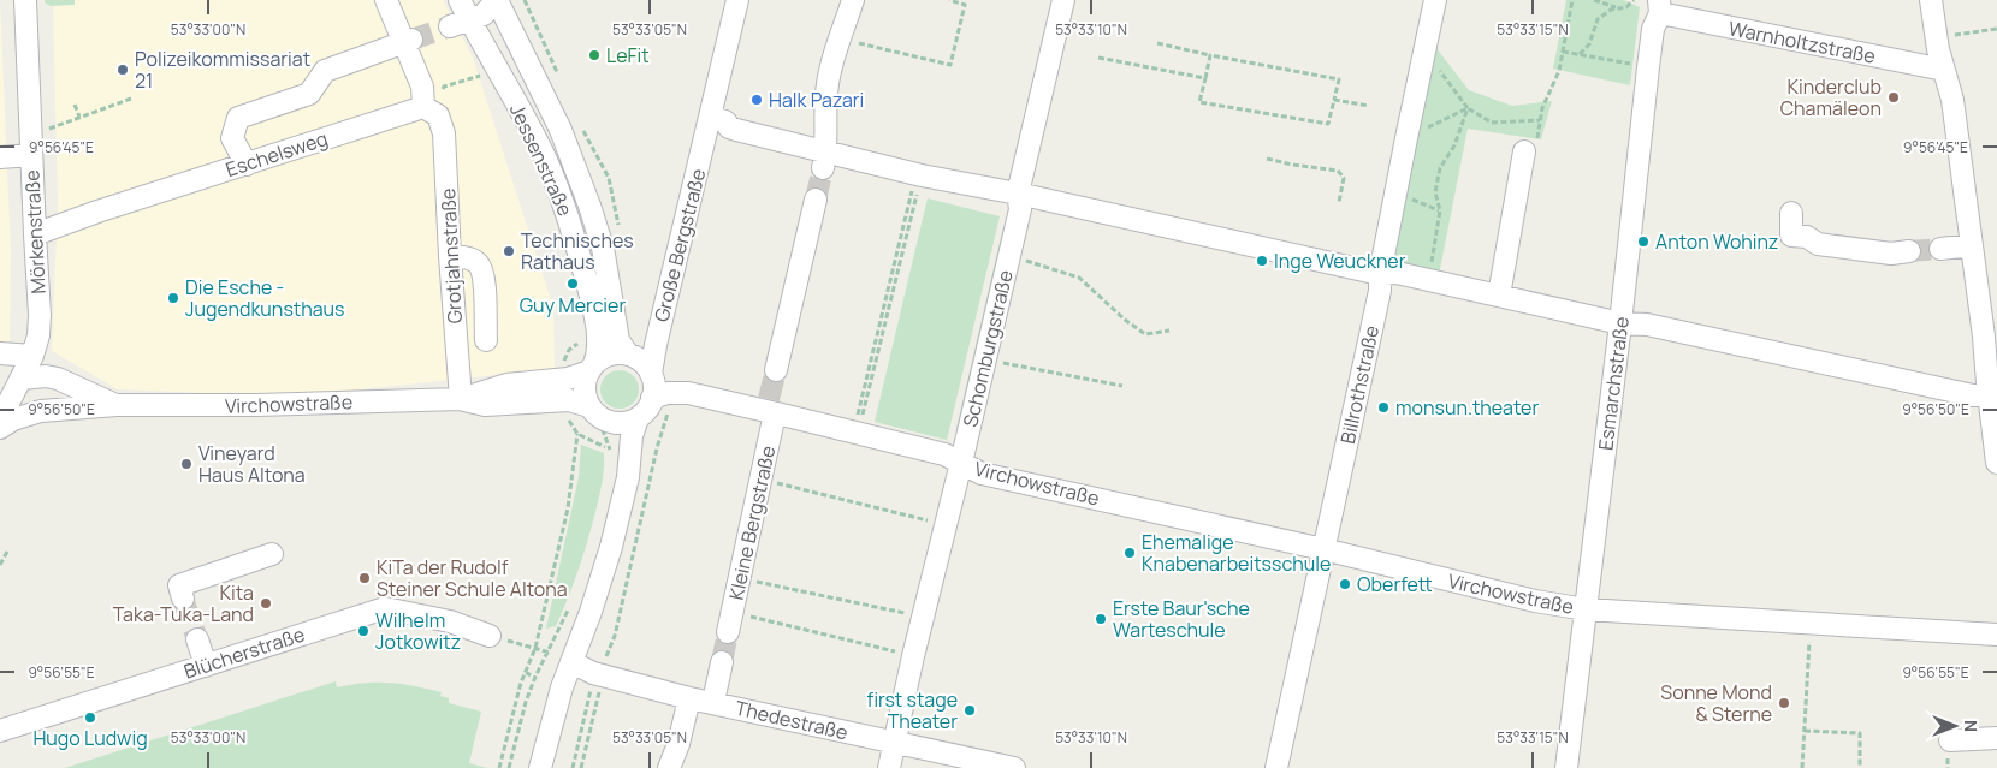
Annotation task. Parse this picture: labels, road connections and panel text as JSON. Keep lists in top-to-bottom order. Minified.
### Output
{"streets":{"street":["Warnholtzstraße","Eschelsweg","Jessenstraße","Mörkenstraße","Große Bergstraße","Grotjahnstraße","Schomburgstraße","Esmarchstraße","Billrothstraße","Virchowstraße","Kleine Bergstraße","Blücherstraße","Thedestraße"]},"crossings":[["Warnholtzstraße","Esmarchstraße"],["Eschelsweg","Mörkenstraße"],["Eschelsweg","Grotjahnstraße"],["Jessenstraße","Große Bergstraße"],["Jessenstraße","Virchowstraße"],["Mörkenstraße","Virchowstraße"],["Große Bergstraße","Virchowstraße"],["Grotjahnstraße","Virchowstraße"],["Schomburgstraße","Virchowstraße"],["Schomburgstraße","Thedestraße"],["Esmarchstraße","Virchowstraße"],["Billrothstraße","Virchowstraße"],["Virchowstraße","Kleine Bergstraße"]],"places":["LeFit","Polizeikommissariat 21","Kinderclub Chamäleon","Halk Pazari","Anton Wohinz","Technisches Rathaus","Inge Weuckner","Guy Mercier","Die Esche - Jugendkunsthaus","monsun.theater","Vineyard Haus Altona","Ehemalige Knabenarbeitsschule","KiTa der Rudolf Steiner Schule Altona","Oberfett","Kita Taka-Tuka-Land","Erste Baur'sche Warteschule","Wilhelm Jotkowitz","Sonne Mond & Sterne","first stage Theater","Hugo Ludwig"],"north":"right","coordinates":["53°33'00\"N","53°33'05\"N","53°33'10\"N","53°33'15\"N","9°56'45\"E","9°56'50\"E","9°56'55\"E"]}
